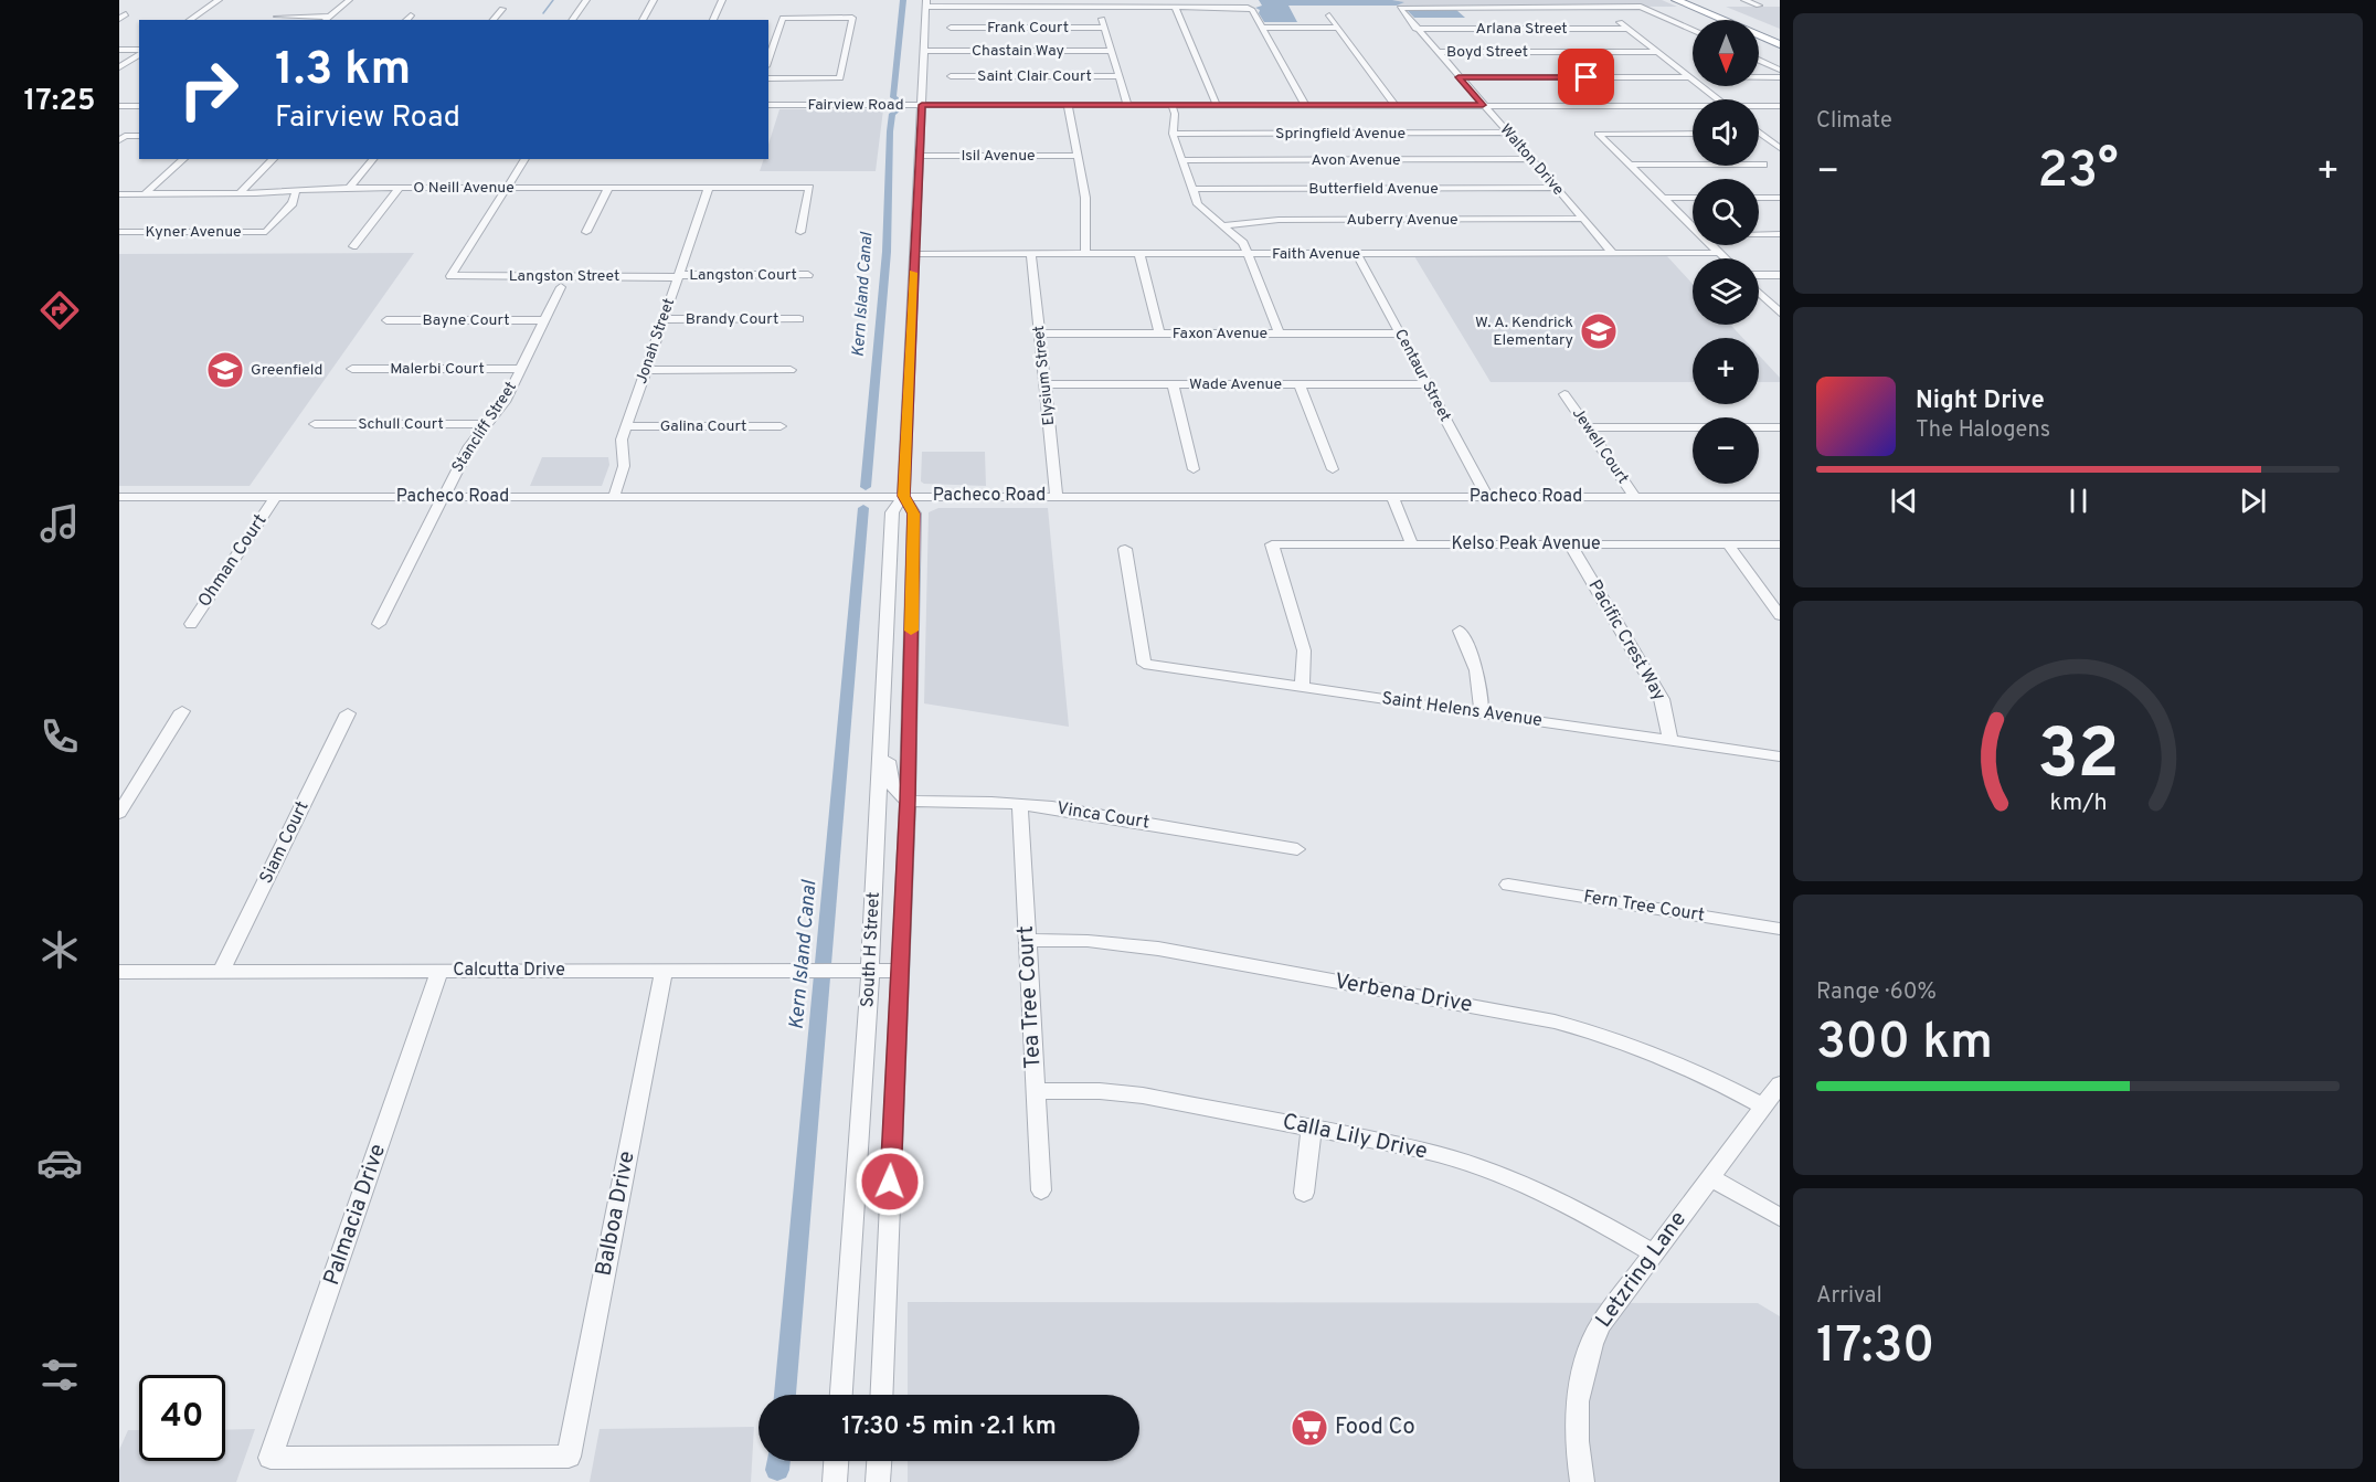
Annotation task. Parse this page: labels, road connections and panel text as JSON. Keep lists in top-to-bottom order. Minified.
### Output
{"streets":{"street":["Frank Court","Arlana Street","Chastain Way","Boyd Street","Saint Clair Court","Fairview Road","Springfield Avenue","Isil Avenue","Avon Avenue","Walton Drive","O Neill Avenue","Butterfield Avenue","Auberry Avenue","Kyner Avenue","Faith Avenue","Langston Court","Langston Street","Brandy Court","Bayne Court","Faxon Avenue","Jonah Street","Malerbi Court","Elysium Street","Centaur Street","Wade Avenue","Schull Court","Galina Court","Stancliff Street","Jewell Court","Pacheco Road","Kelso Peak Avenue","Ohman Court","Pacific Crest Way","Saint Helens Avenue","Vinca Court","Siam Court","Fern Tree Court","South H Street","Calcutta Drive","Verbena Drive","Tea Tree Court","Calla Lily Drive","Balboa Drive","Palmacia Drive","Letzring Lane"]},"crossings":[["Arlana Street","Walton Drive"],["Chastain Way","South H Street"],["Boyd Street","Walton Drive"],["Fairview Road","Walton Drive"],["Fairview Road","South H Street"],["Springfield Avenue","Walton Drive"],["Isil Avenue","South H Street"],["Avon Avenue","Walton Drive"],["Walton Drive","Butterfield Avenue"],["Walton Drive","Auberry Avenue"],["Walton Drive","Faith Avenue"],["O Neill Avenue","Kyner Avenue"],["O Neill Avenue","Langston Street"],["O Neill Avenue","Jonah Street"],["Faith Avenue","Elysium Street"],["Faith Avenue","Centaur Street"],["Faith Avenue","South H Street"],["Langston Court","Langston Street"],["Langston Court","Jonah Street"],["Langston Street","Jonah Street"],["Brandy Court","Jonah Street"],["Bayne Court","Stancliff Street"],["Faxon Avenue","Elysium Street"],["Faxon Avenue","Centaur Street"],["Jonah Street","Galina Court"],["Jonah Street","Pacheco Road"],["Malerbi Court","Stancliff Street"],["Elysium Street","Wade Avenue"],["Elysium Street","Pacheco Road"],["Centaur Street","Wade Avenue"],["Centaur Street","Pacheco Road"],["Schull Court","Stancliff Street"],["Stancliff Street","Pacheco Road"],["Jewell Court","Pacheco Road"],["Pacheco Road","Ohman Court"],["Pacheco Road","South H Street"],["Kelso Peak Avenue","Pacific Crest Way"],["Kelso Peak Avenue","Saint Helens Avenue"],["Pacific Crest Way","Saint Helens Avenue"],["Vinca Court","South H Street"],["Vinca Court","Tea Tree Court"],["Siam Court","Calcutta Drive"],["South H Street","Calcutta Drive"],["Calcutta Drive","Balboa Drive"],["Calcutta Drive","Palmacia Drive"],["Verbena Drive","Tea Tree Court"],["Verbena Drive","Letzring Lane"],["Tea Tree Court","Calla Lily Drive"],["Calla Lily Drive","Letzring Lane"],["Balboa Drive","Palmacia Drive"]],"water":["Kern Island Canal"],"places":{"school or university":["W. A. Kendrick Elementary","Greenfield"],"supermarket":["Food Co"]},"north":"bottom","page":{"tabs":"17:25","tile":["Climate",["Range · 60%","300 km"],["Arrival","17:30"]],"map_buttons":["+","−"],"turn":["1.3 km","Fairview Road"],"heat":["−","23°","+"],"song":["Night Drive","The Halogens"],"limit":"40","trip":"17:30 · 5 min · 2.1 km","gauge":["32","km/h"]}}
